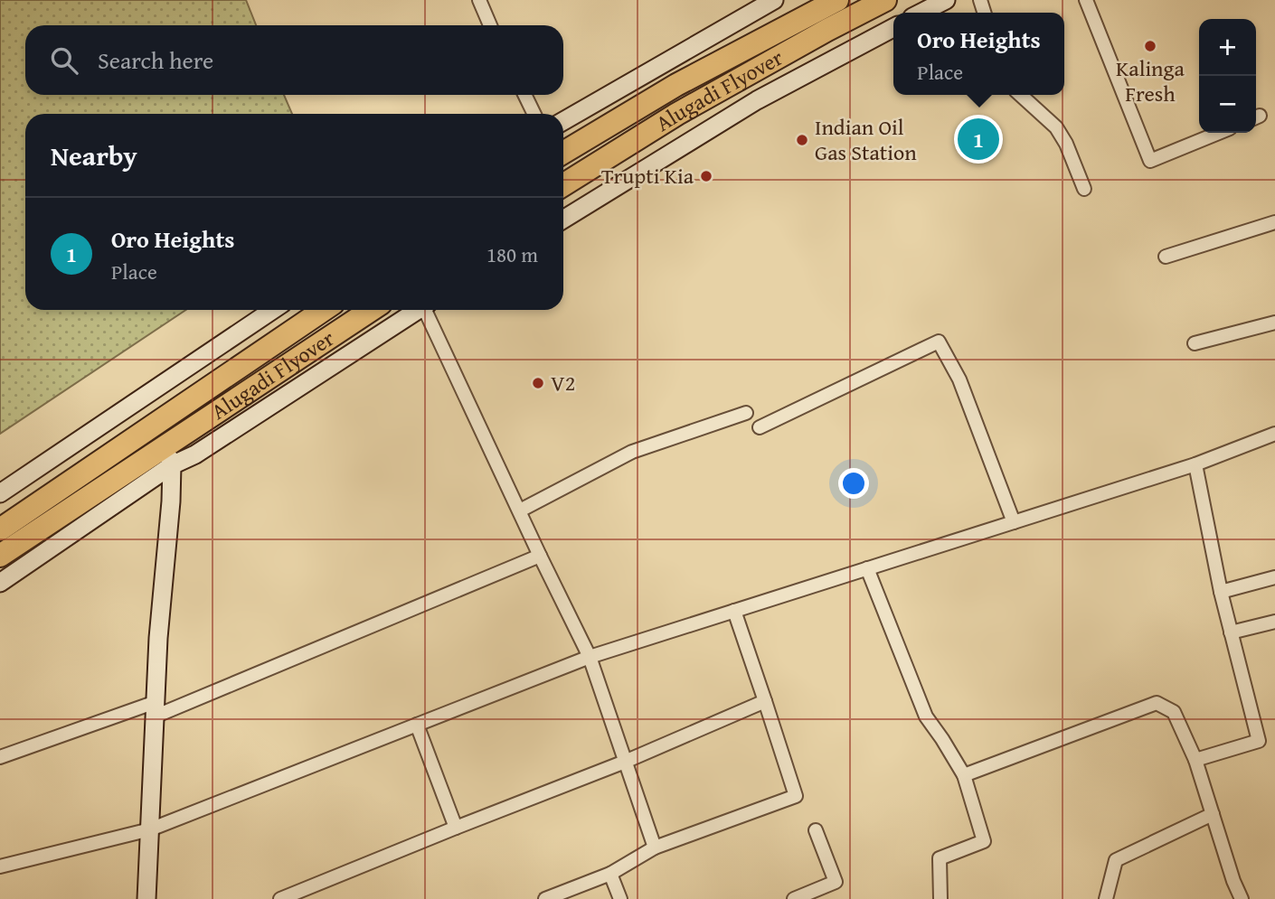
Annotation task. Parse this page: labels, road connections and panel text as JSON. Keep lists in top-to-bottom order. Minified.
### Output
{"streets":{"highway":["Alugadi Flyover"]},"places":["Kalinga Fresh","Indian Oil Gas Station","Trupti Kia","V2"],"page":{"popup":["Oro Heights","Place"],"map_buttons":["+","−"],"search":"Search here","heading":"Nearby","pins":"1","list":[{"mark":"1","name":"Oro Heights","note":"Place","value":"180 m"}]}}
